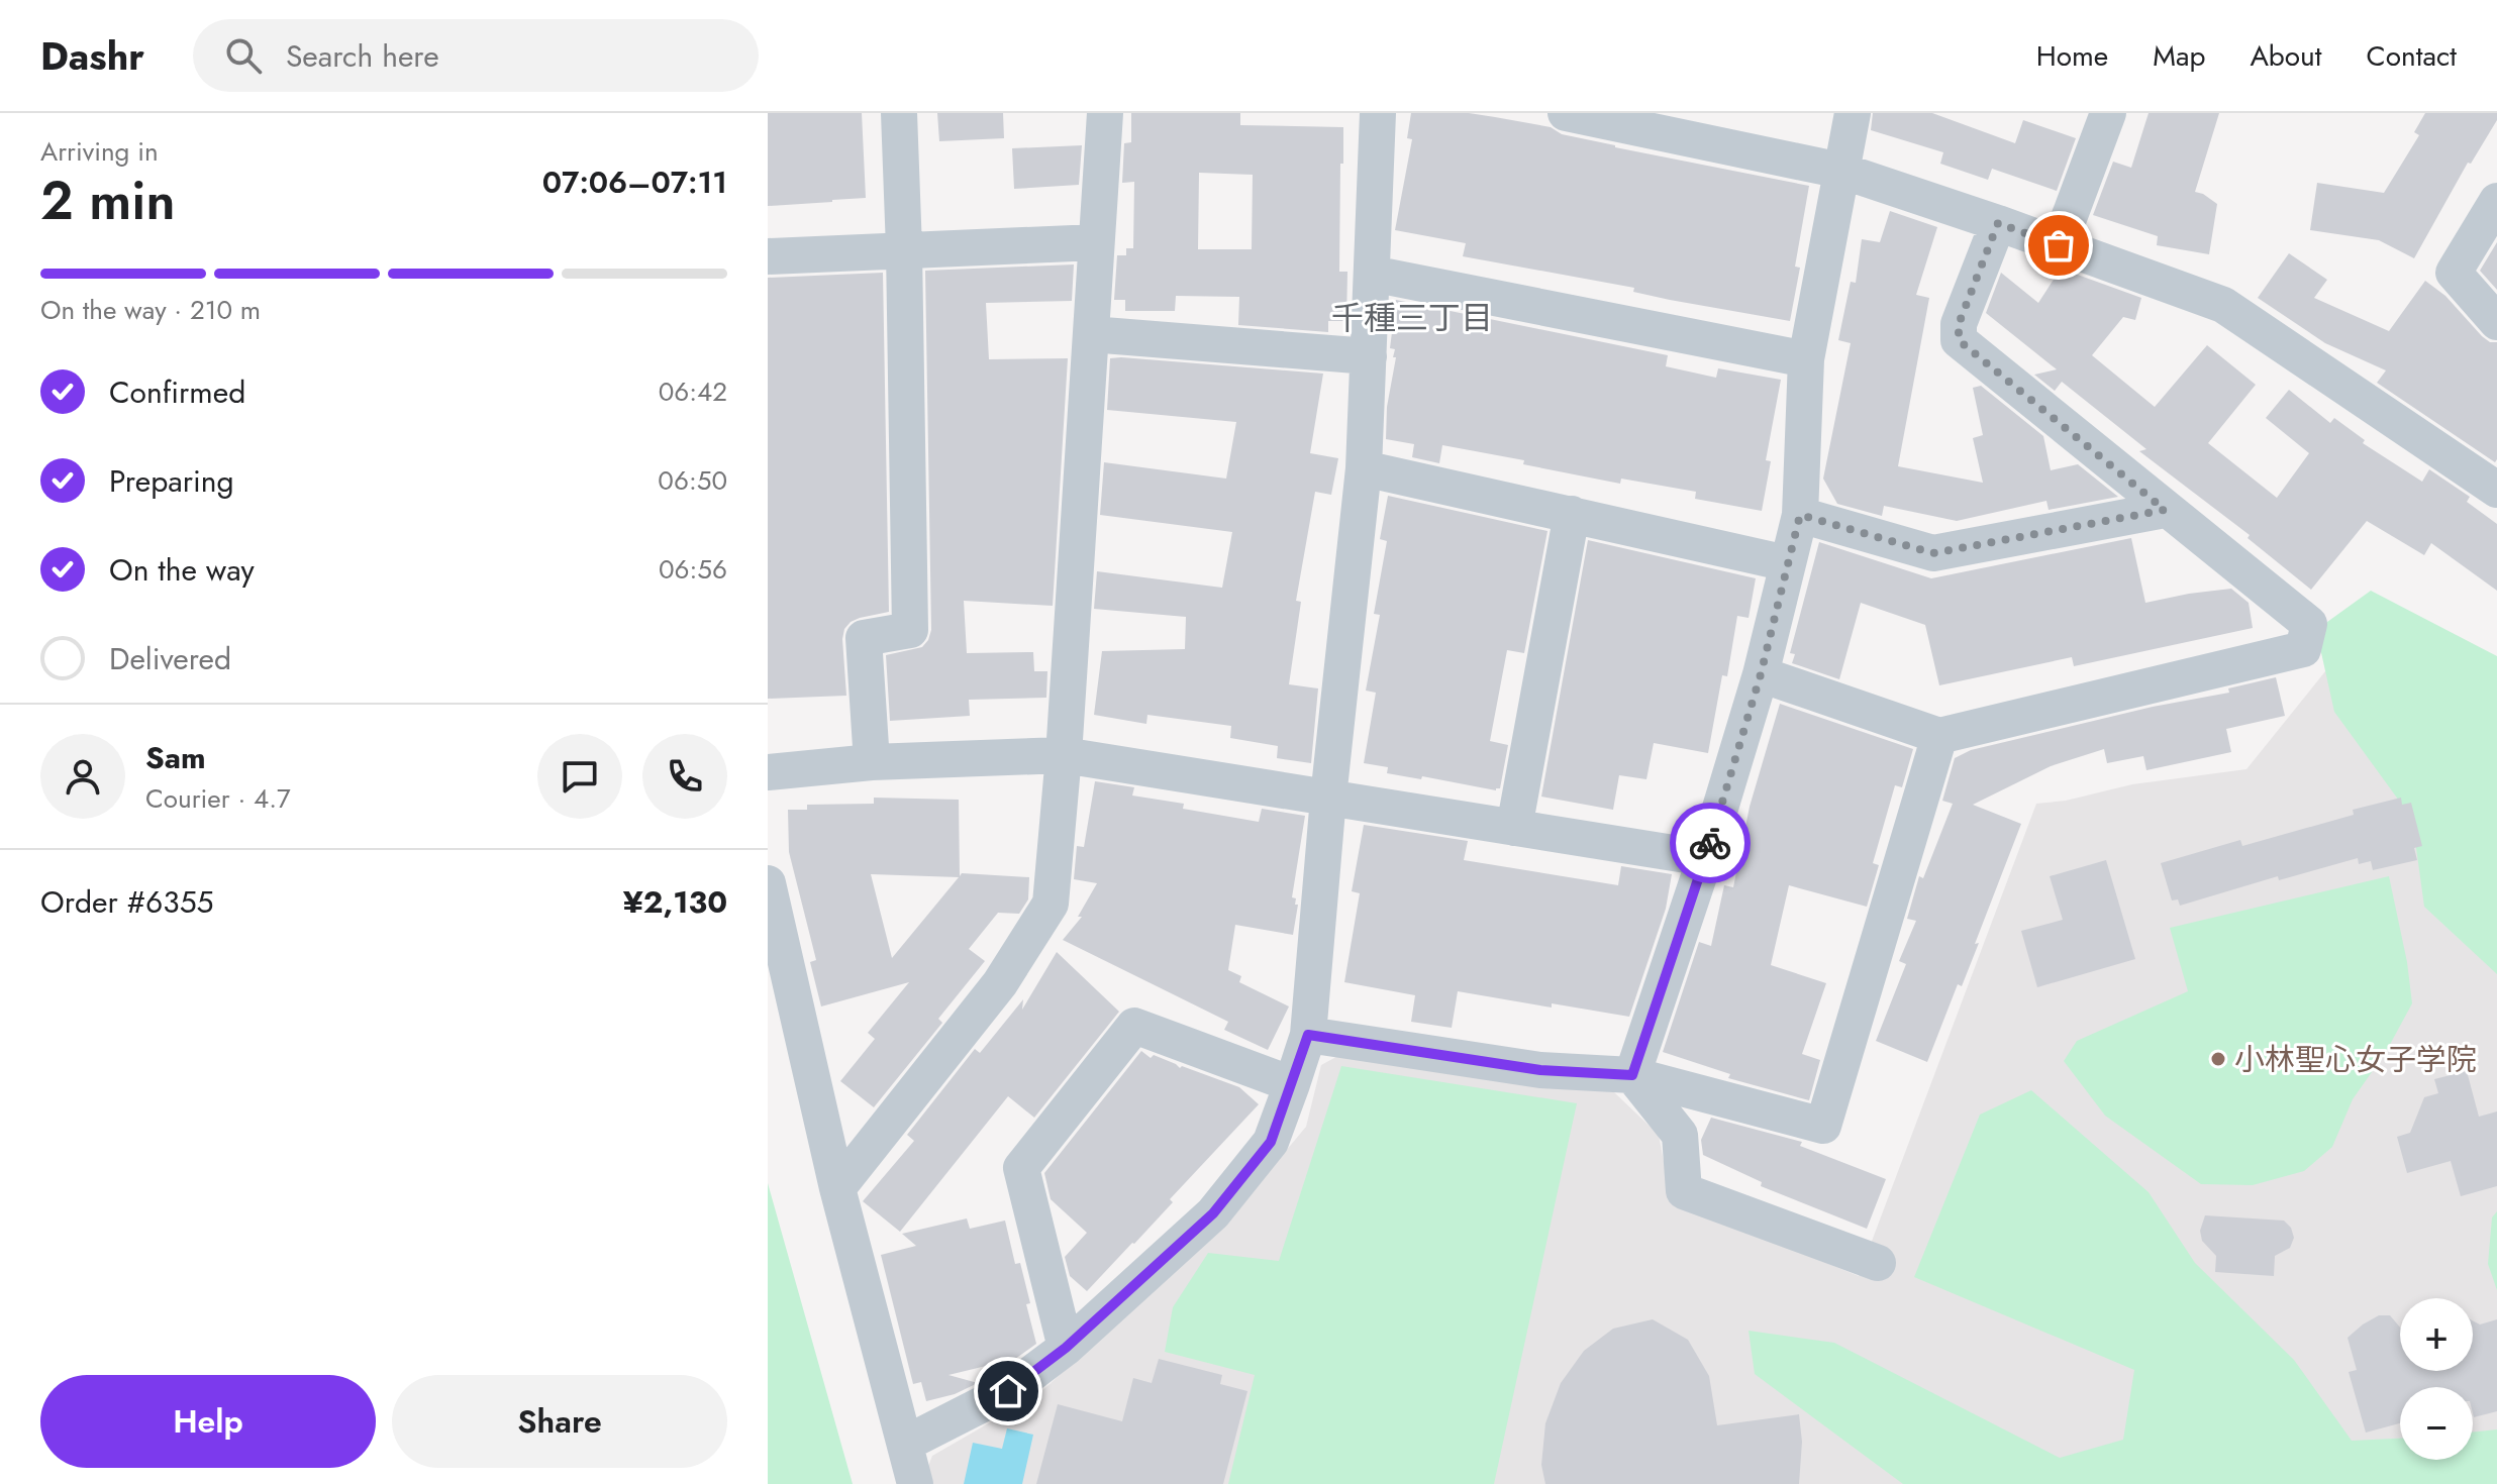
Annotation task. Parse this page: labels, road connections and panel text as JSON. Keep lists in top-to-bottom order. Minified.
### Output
{"districts":["千種三丁目"],"places":["小林聖心女子学院"],"page":{"header":"Dashr","search":"Search here","nav":["Home","Map","About","Contact"],"heading":["2 min","Arriving in","07:06–07:11"],"panel":["Sam","Courier · 4.7","Order #6355","¥2,130"],"bar":"On the way · 210 m","list":[["Confirmed","06:42"],["Preparing","06:50"],["On the way","06:56"],"Delivered"],"map_buttons":["+","−"],"buttons":["Help","Share"]}}
